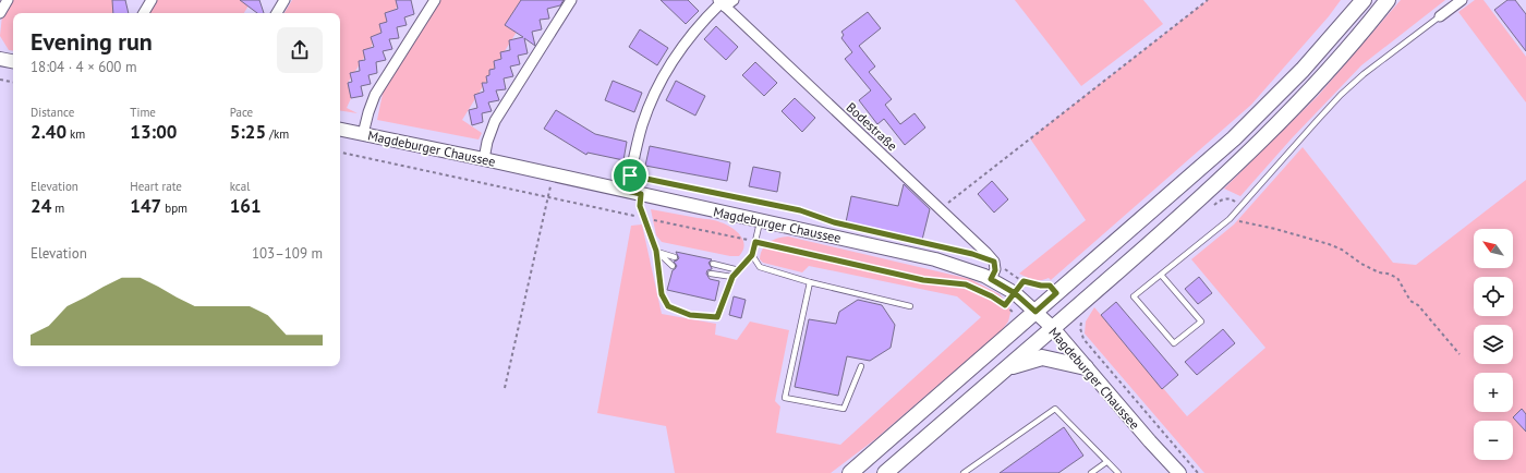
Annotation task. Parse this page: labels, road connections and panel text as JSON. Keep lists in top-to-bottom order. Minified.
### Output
{"streets":{"main road":["Magdeburger Chaussee"],"street":["Bodestraße"]},"north":"top left","page":{"heading":["Evening run","18:04 · 4 × 600 m"],"stats":[["Distance","2.40 km"],["Time","13:00"],["Pace","5:25 /km"],["Elevation","24 m"],["Heart rate","147 bpm"],["kcal","161"]],"map_buttons":["+","−"],"chart":["Elevation","103–109 m"]}}
